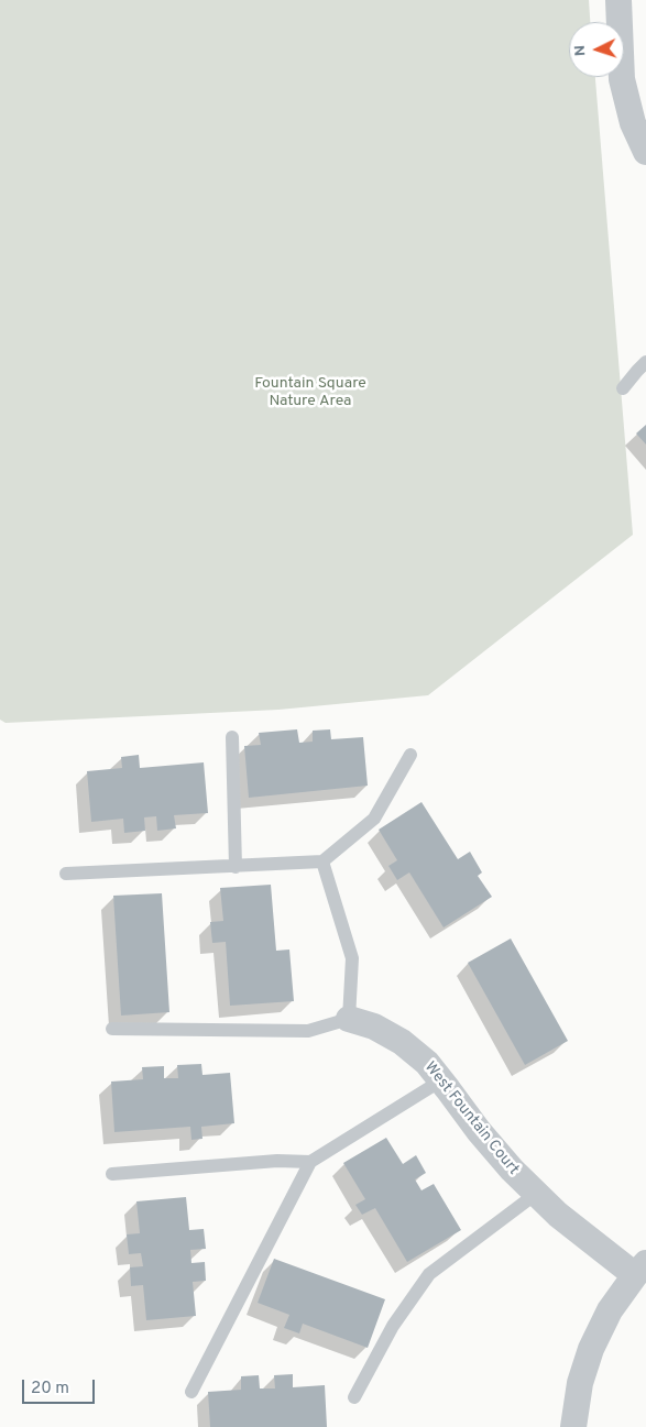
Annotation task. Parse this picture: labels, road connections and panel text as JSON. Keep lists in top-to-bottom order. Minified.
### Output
{"streets":{"street":["West Fountain Court"]},"parks":["Fountain Square Nature Area"],"scale_bar":"20 m","north":"left"}
